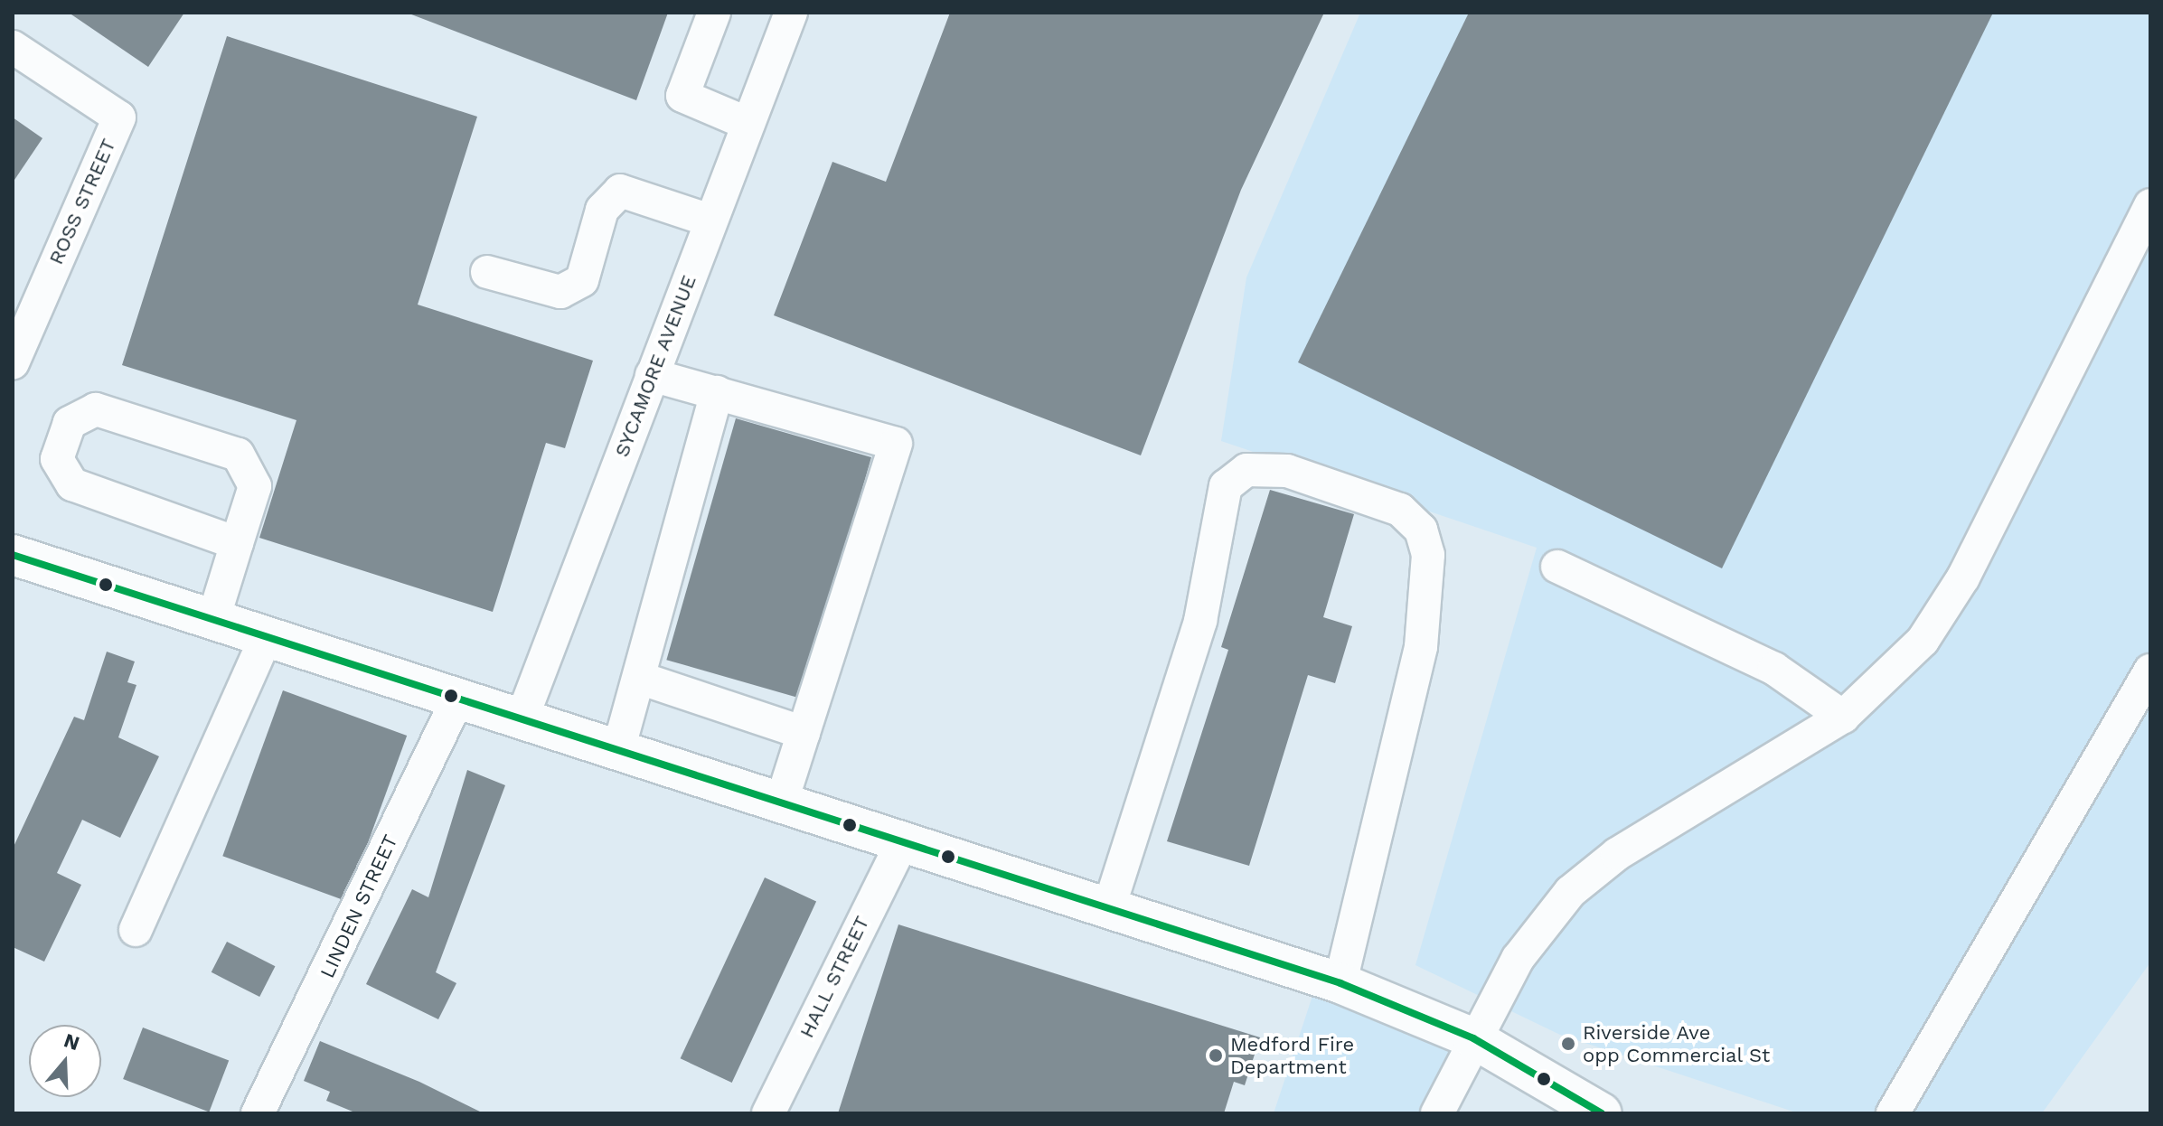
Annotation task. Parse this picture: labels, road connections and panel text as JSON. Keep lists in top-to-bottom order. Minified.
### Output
{"streets":{"street":["ROSS STREET","SYCAMORE AVENUE","LINDEN STREET","HALL STREET"]},"places":["Riverside Ave opp Commercial St","Medford Fire Department"],"north":"top"}
